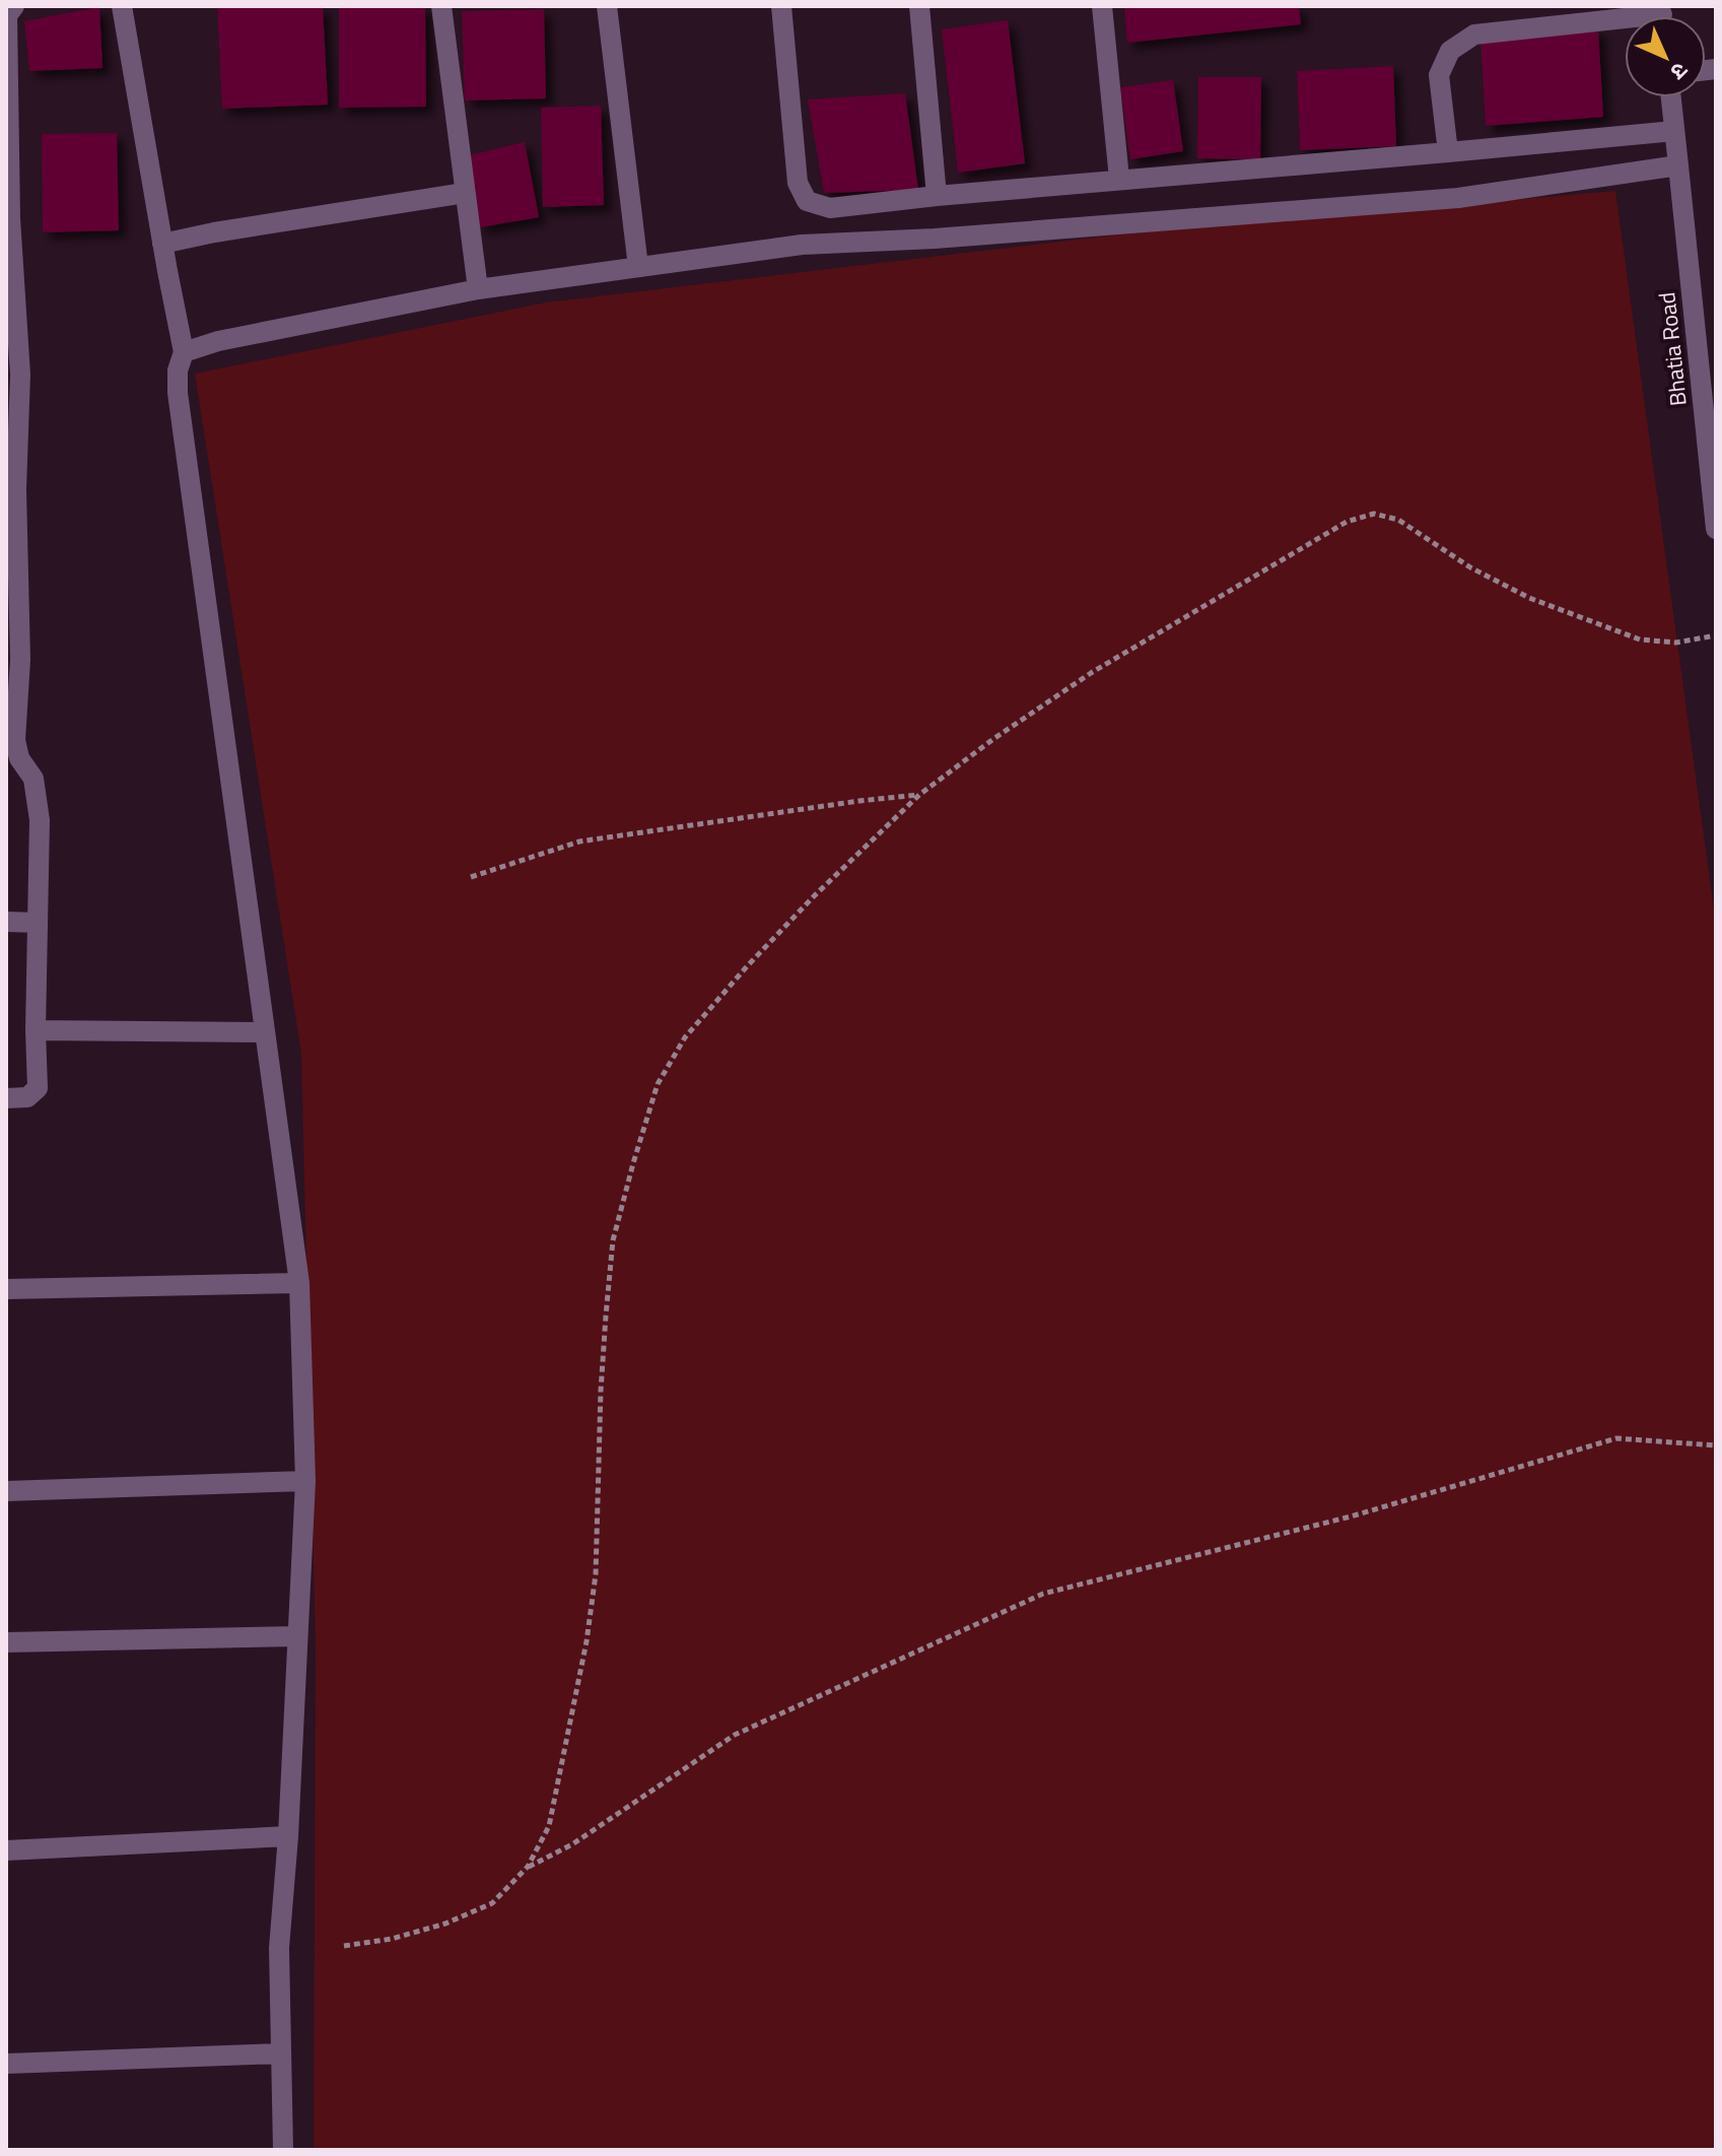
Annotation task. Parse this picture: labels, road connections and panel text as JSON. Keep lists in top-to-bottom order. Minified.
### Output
{"streets":{"street":["Bhatia Road"]},"north":"bottom right"}
